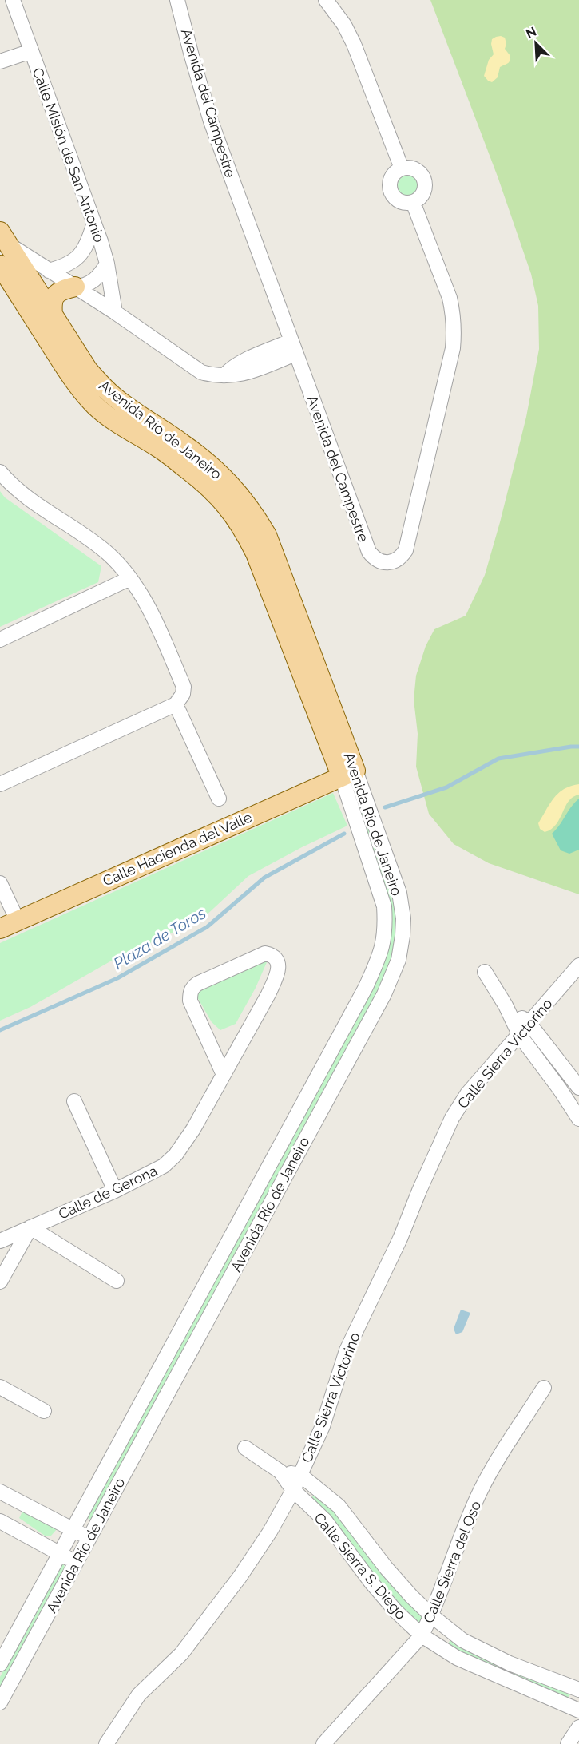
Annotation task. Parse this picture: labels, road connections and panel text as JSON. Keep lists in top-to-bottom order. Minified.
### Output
{"streets":{"main road":["Avenida Río de Janeiro","Calle Hacienda del Valle"],"street":["Avenida del Campestre","Calle Misión de San Antonio","Calle Sierra Victorino","Calle de Gerona","Calle Sierra del Oso","Calle Sierra S. Diego"]},"crossings":[["Avenida del Campestre","Avenida Río de Janeiro"],["Calle Misión de San Antonio","Avenida Río de Janeiro"],["Avenida Río de Janeiro","Calle Hacienda del Valle"],["Calle Sierra Victorino","Calle Sierra S. Diego"],["Calle Sierra del Oso","Calle Sierra S. Diego"]],"water":["Plaza de Toros"],"north":"top left"}
